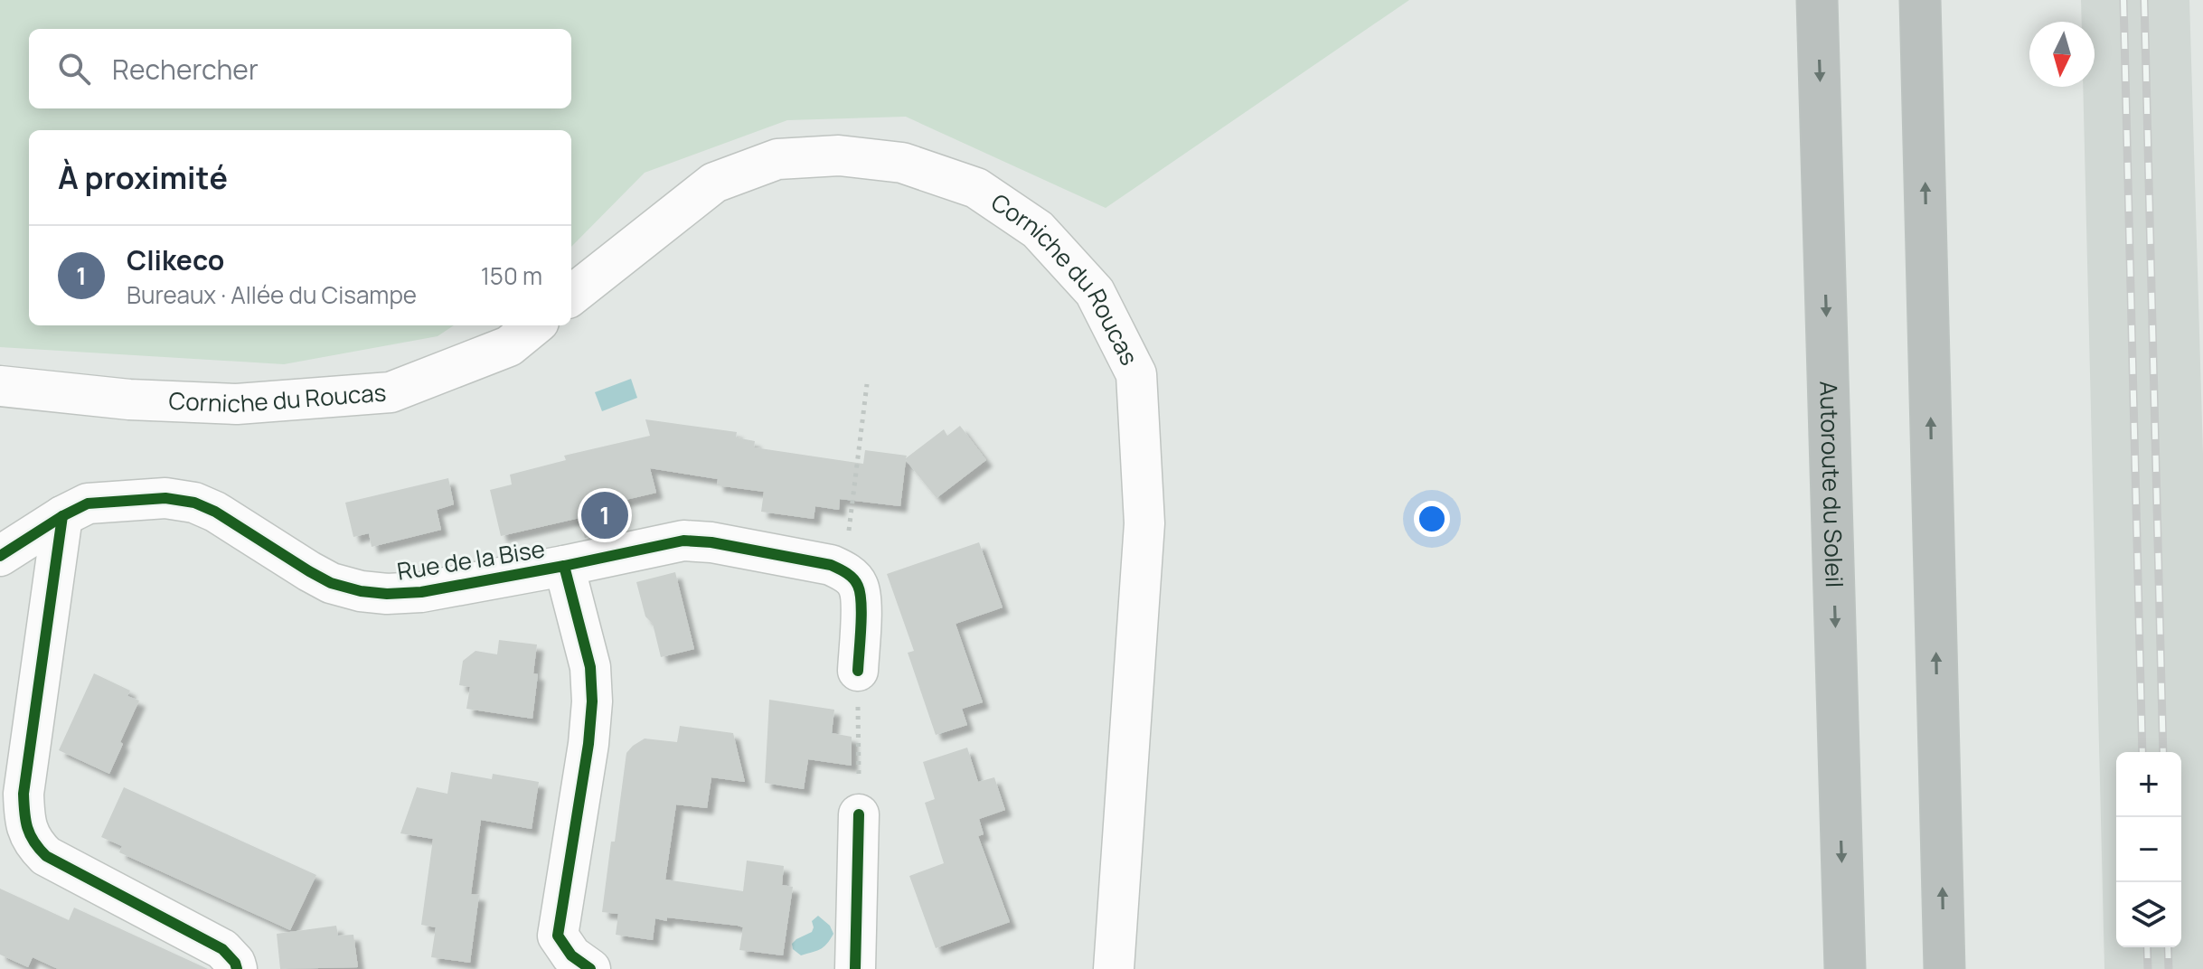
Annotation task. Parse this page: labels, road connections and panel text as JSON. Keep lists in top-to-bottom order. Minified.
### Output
{"streets":{"highway":["Autoroute du Soleil"],"street":["Corniche du Roucas","Rue de la Bise"]},"north":"bottom","page":{"search":"Rechercher","heading":"À proximité","list":[{"mark":"1","name":"Clikeco","note":"Bureaux · Allée du Cisampe","value":"150 m"}],"pins":"1","map_buttons":["+","−"]}}
